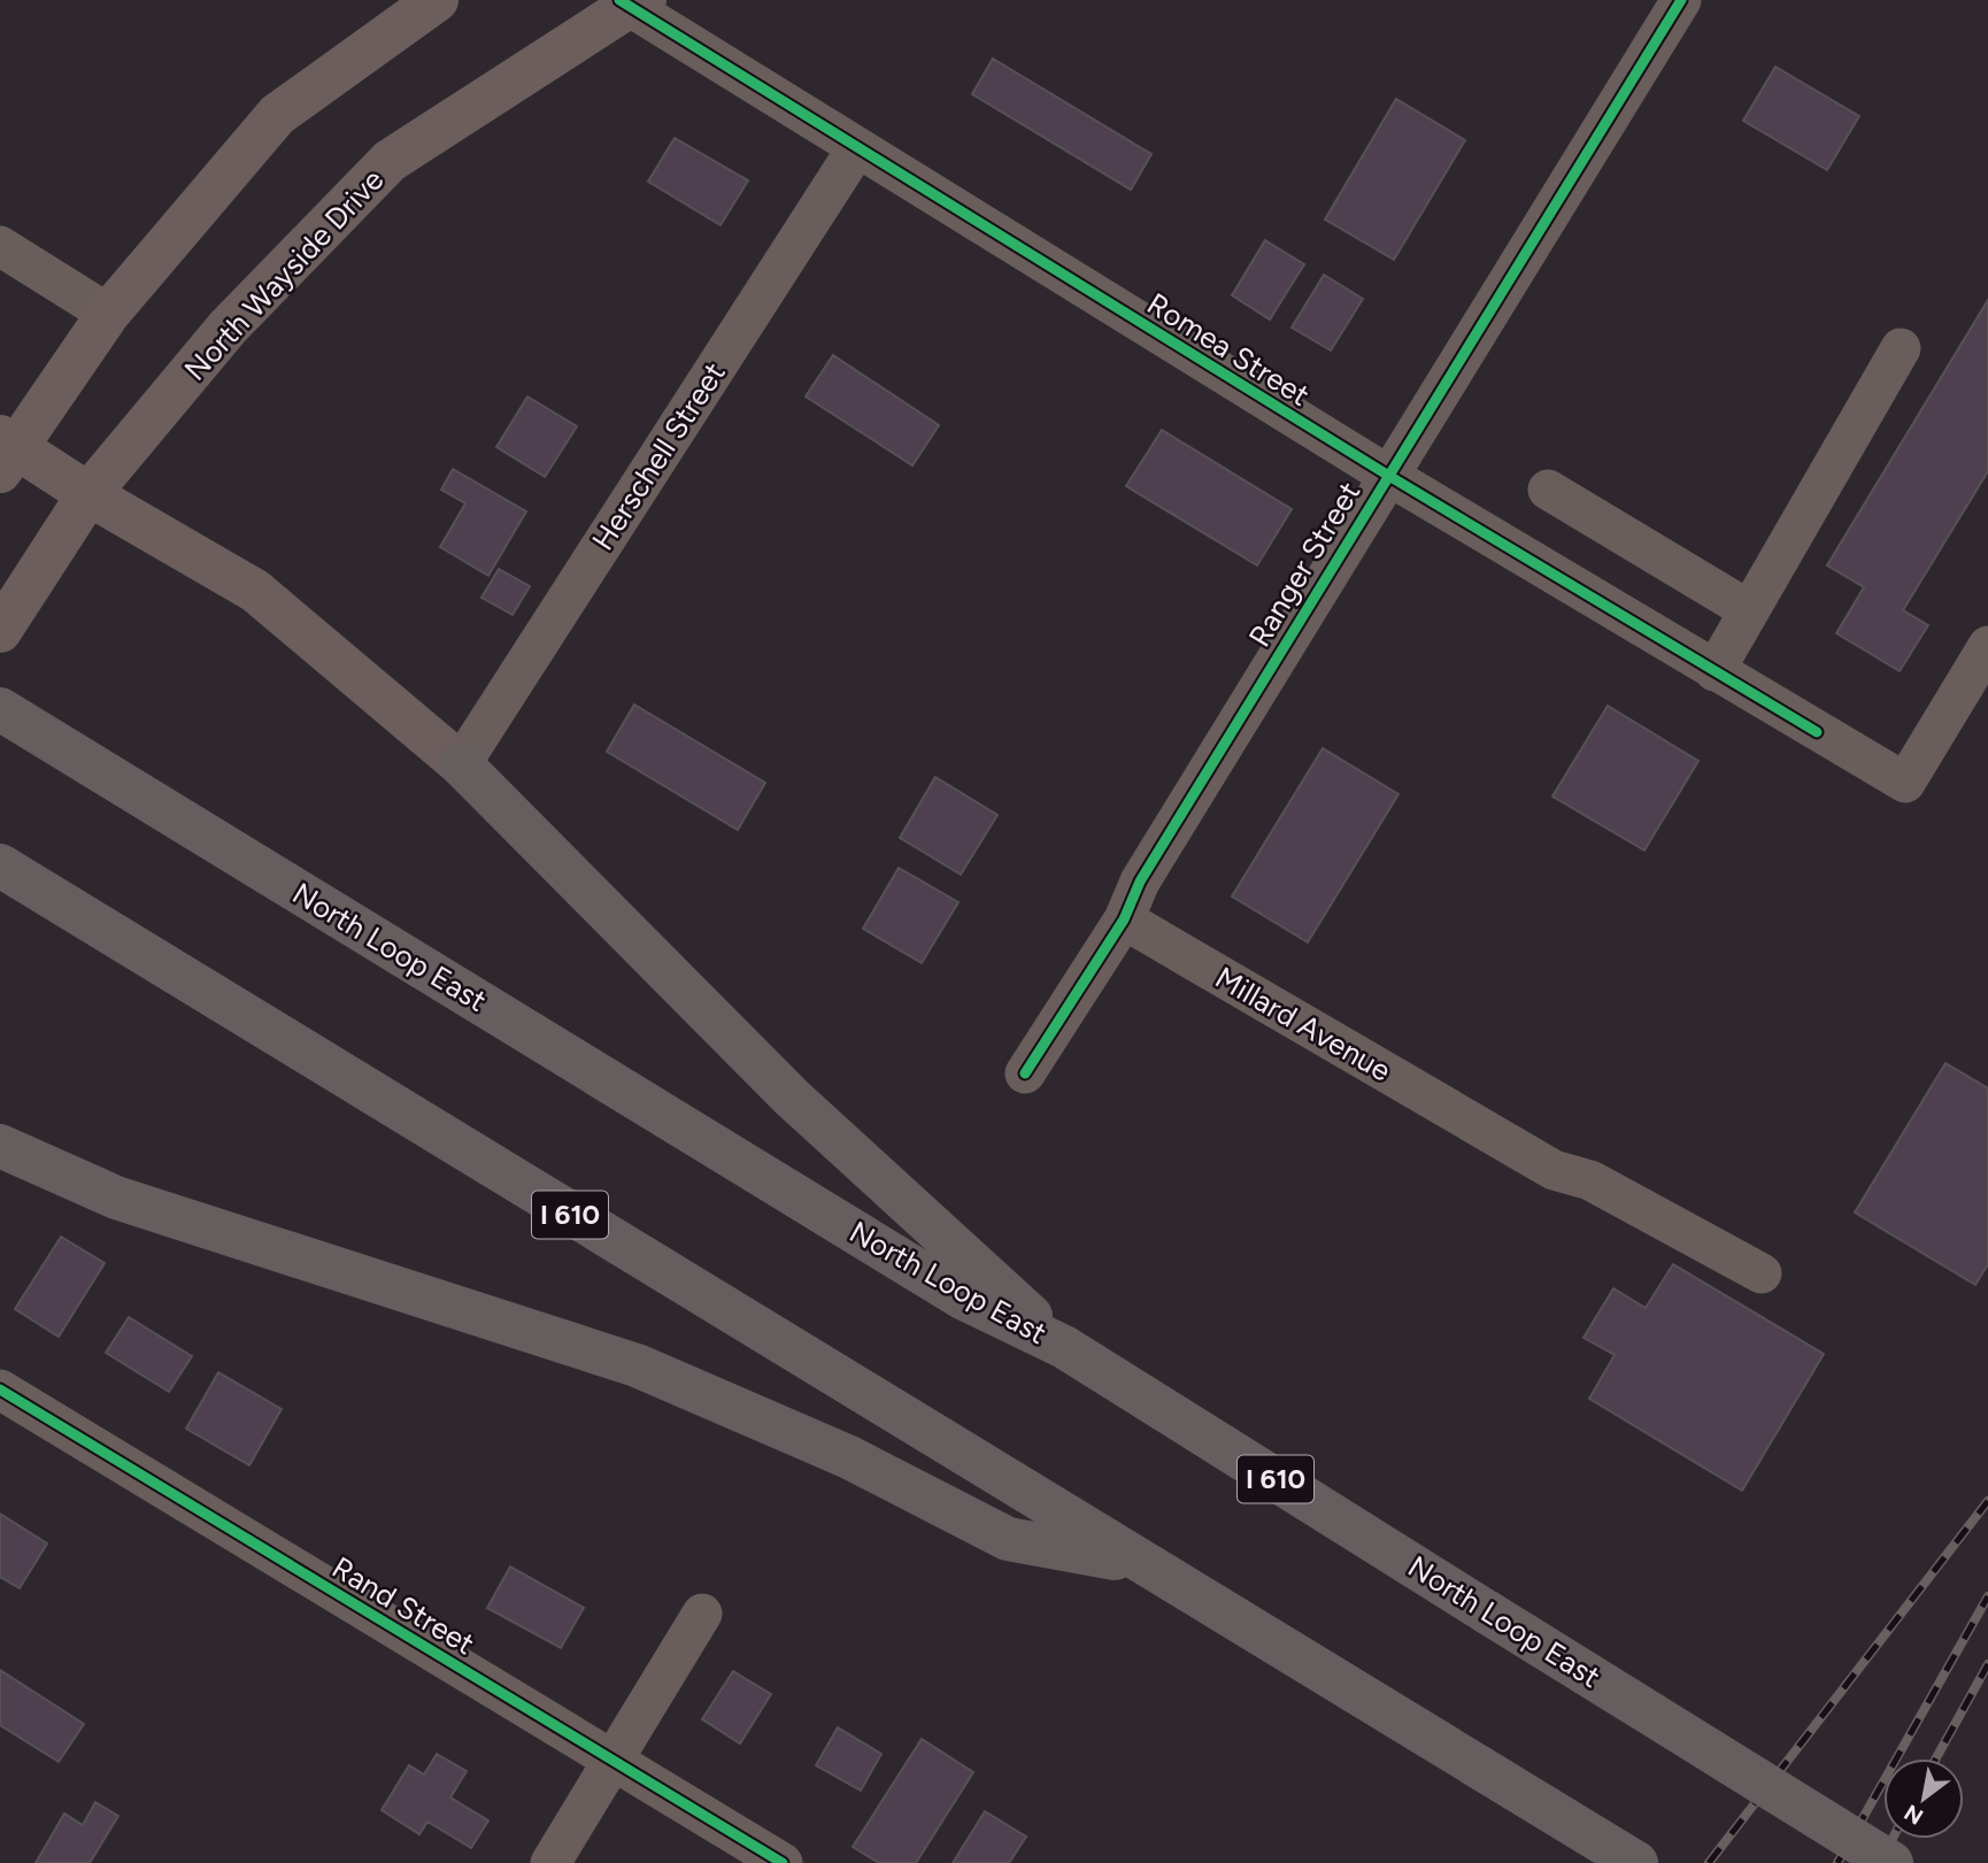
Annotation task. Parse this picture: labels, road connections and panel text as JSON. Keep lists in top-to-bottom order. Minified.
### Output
{"streets":{"highway":["North Loop East","I 610"],"main road":["North Wayside Drive"],"street":["Romea Street","Herschell Street","Ranger Street","Millard Avenue","Rand Street"]},"crossings":[["North Wayside Drive","Romea Street"],["Romea Street","Herschell Street"],["Romea Street","Ranger Street"],["Ranger Street","Millard Avenue"]],"north":"bottom left"}
